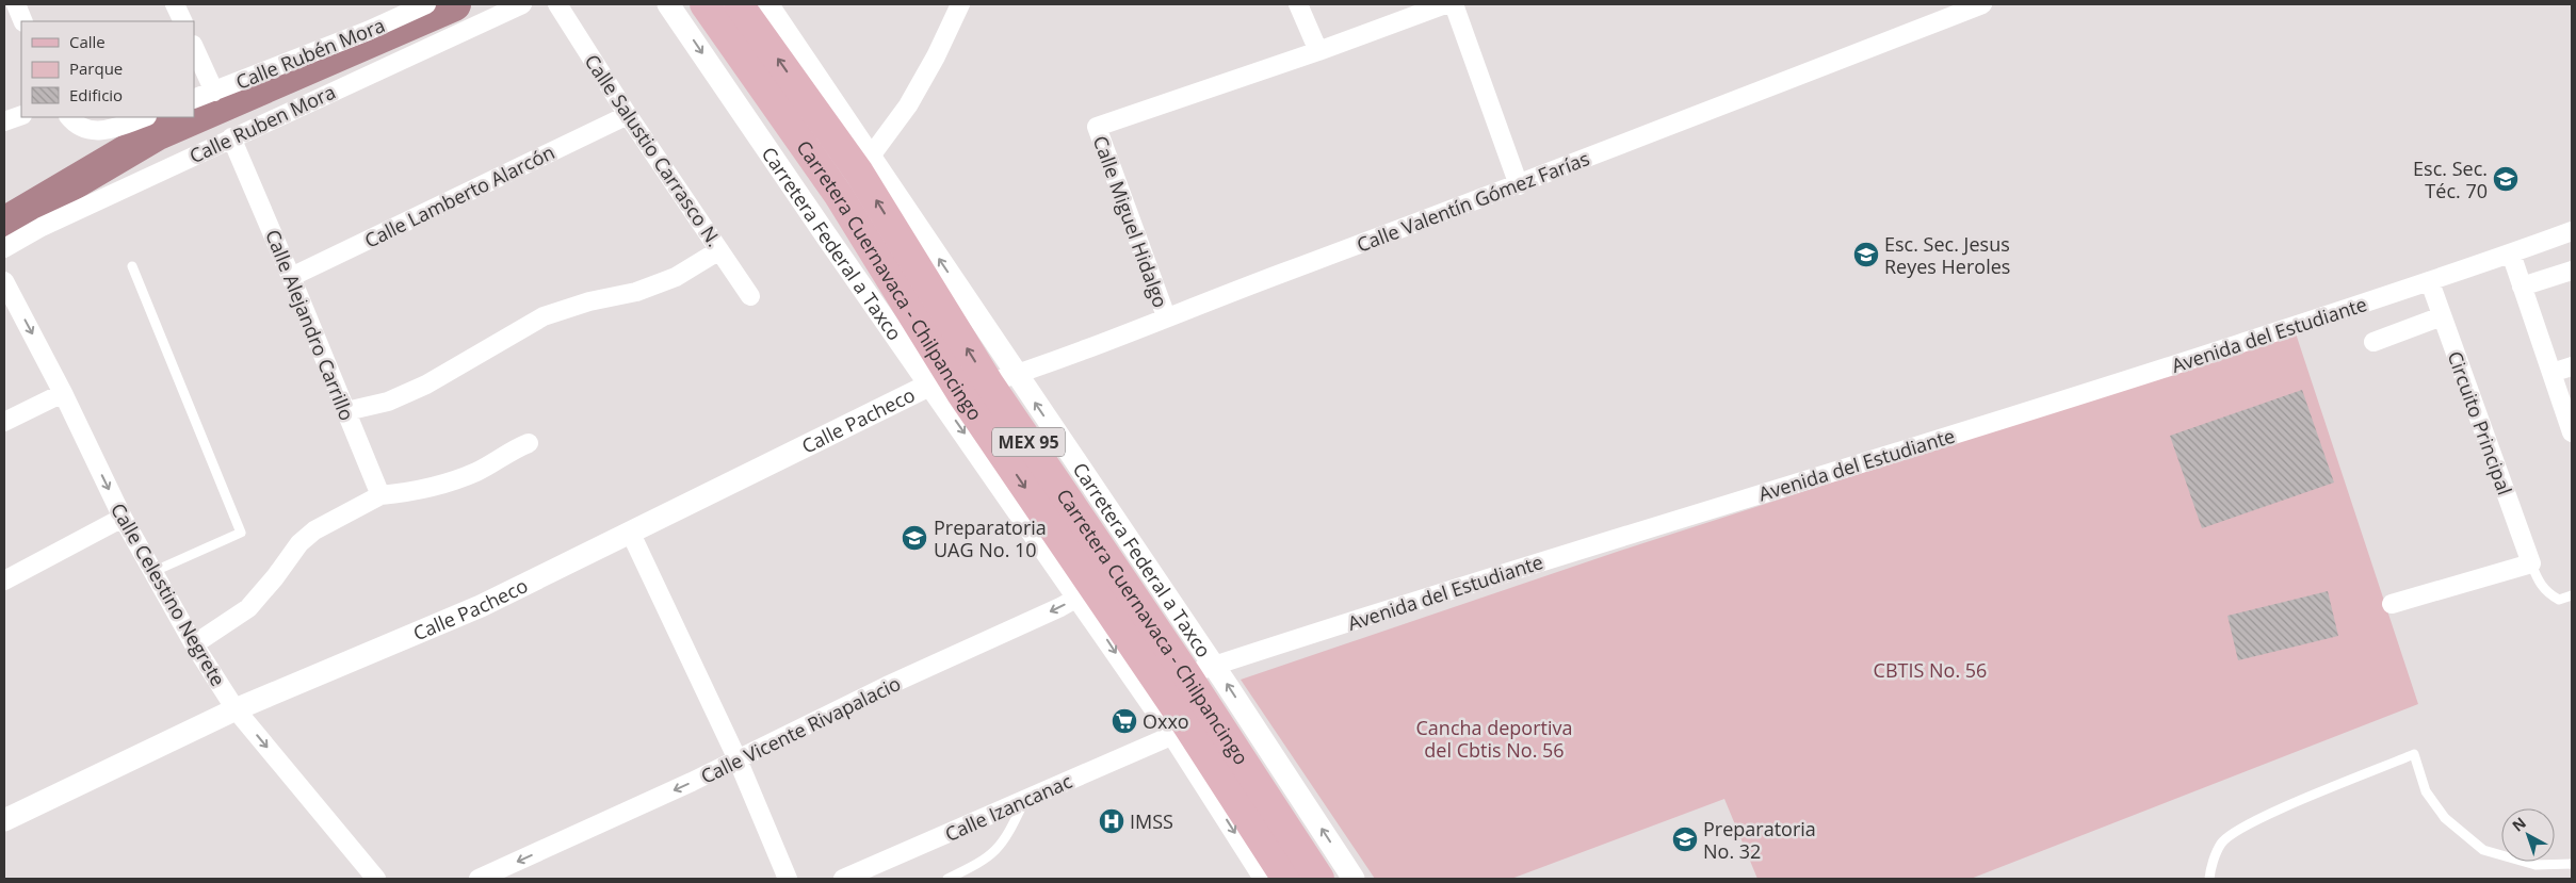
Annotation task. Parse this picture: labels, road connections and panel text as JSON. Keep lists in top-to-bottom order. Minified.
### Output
{"streets":{"main road":["Carretera Cuernavaca - Chilpancingo","MEX 95"],"street":["Calle Rubén Mora","Calle Ruben Mora","Calle Salustio Carrasco N.","Calle Lamberto Alarcón","Calle Valentín Gómez Farías","Calle Miguel Hidalgo","Carretera Federal a Taxco","Calle Alejandro Carrillo","Avenida del Estudiante","Calle Pacheco","Circuito Principal","Calle Celestino Negrete","Calle Vicente Rivapalacio","Calle Izancanac"]},"crossings":[["Calle Ruben Mora","Calle Alejandro Carrillo"],["Calle Salustio Carrasco N.","Calle Lamberto Alarcón"],["Calle Lamberto Alarcón","Calle Alejandro Carrillo"],["Calle Valentín Gómez Farías","Calle Miguel Hidalgo"],["Calle Valentín Gómez Farías","Carretera Federal a Taxco"],["Calle Valentín Gómez Farías","Carretera Cuernavaca - Chilpancingo"],["Carretera Federal a Taxco","Carretera Cuernavaca - Chilpancingo"],["Carretera Federal a Taxco","Avenida del Estudiante"],["Carretera Federal a Taxco","Calle Pacheco"],["Carretera Cuernavaca - Chilpancingo","Avenida del Estudiante"],["Carretera Cuernavaca - Chilpancingo","Calle Vicente Rivapalacio"],["Avenida del Estudiante","Circuito Principal"],["Calle Pacheco","Calle Celestino Negrete"]],"one_way":["Calle Celestino Negrete","Calle Vicente Rivapalacio"],"parks":["CBTIS No. 56","Cancha deportiva del Cbtis No. 56"],"places":{"school or university":["Esc. Sec. Téc. 70","Esc. Sec. Jesus Reyes Heroles","Preparatoria UAG No. 10","Preparatoria No. 32"],"supermarket":["Oxxo"],"hospital":["IMSS"]},"legend":["Calle","Parque","Edificio"],"north":"top left"}
